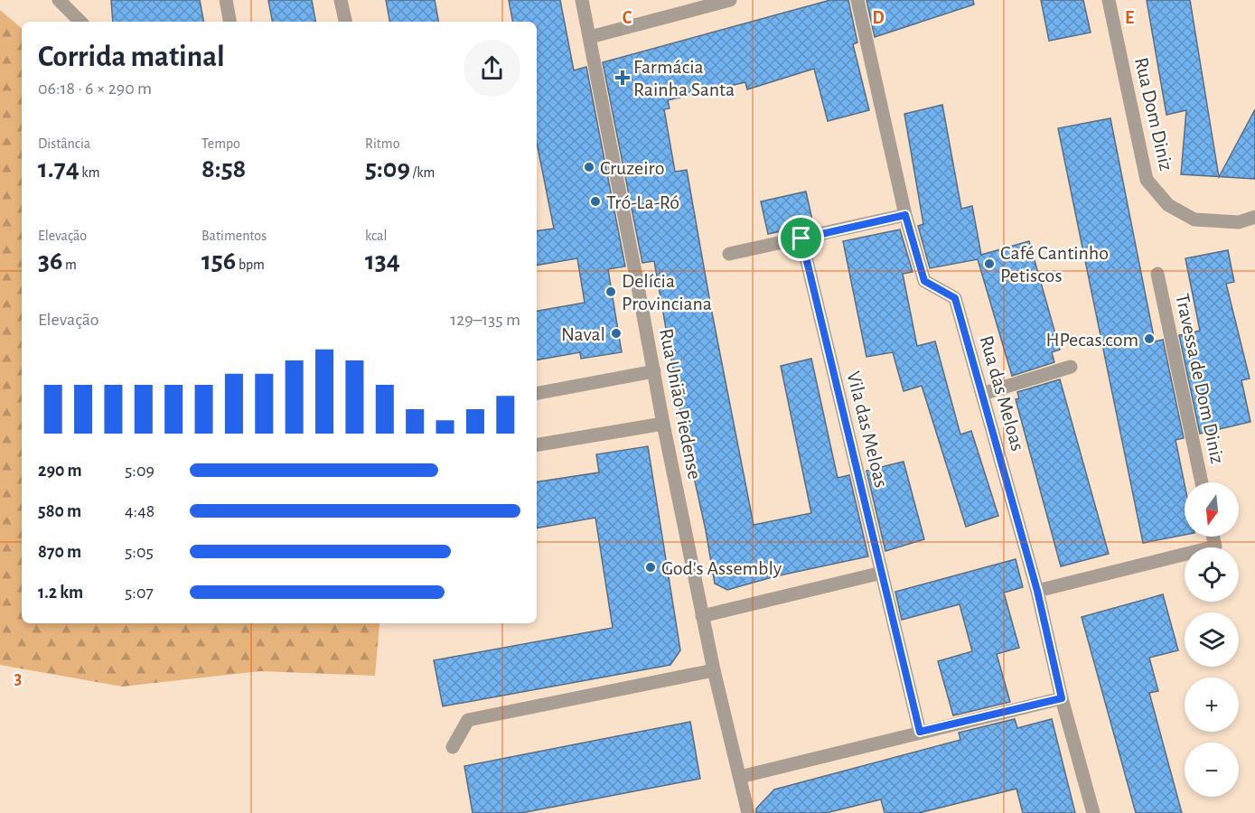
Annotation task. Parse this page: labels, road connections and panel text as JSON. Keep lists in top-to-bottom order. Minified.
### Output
{"streets":{"street":["Rua Dom Diniz","Travessa de Dom Diniz","Rua das Meloas","Rua União Piedense","Vila das Meloas"]},"places":{"health":["Farmácia Rainha Santa"],"other":["Cruzeiro","Tró-La-Ró","Café Cantinho Petiscos","Delícia Provinciana","Naval","HPecas.com","God's Assembly"]},"north":"bottom","page":{"heading":["Corrida matinal","06:18 · 6 × 290 m"],"stats":[["Distância","1.74 km"],["Tempo","8:58"],["Ritmo","5:09 /km"],["Elevação","36 m"],["Batimentos","156 bpm"],["kcal","134"]],"chart":["Elevação","129–135 m"],"list":[{"name":"290 m","note":"5:09"},{"name":"580 m","note":"4:48"},{"name":"870 m","note":"5:05"},{"name":"1.2 km","note":"5:07"}],"map_buttons":["+","−"]},"grid":{"columns":["C","D","E"],"rows":["3"]}}
